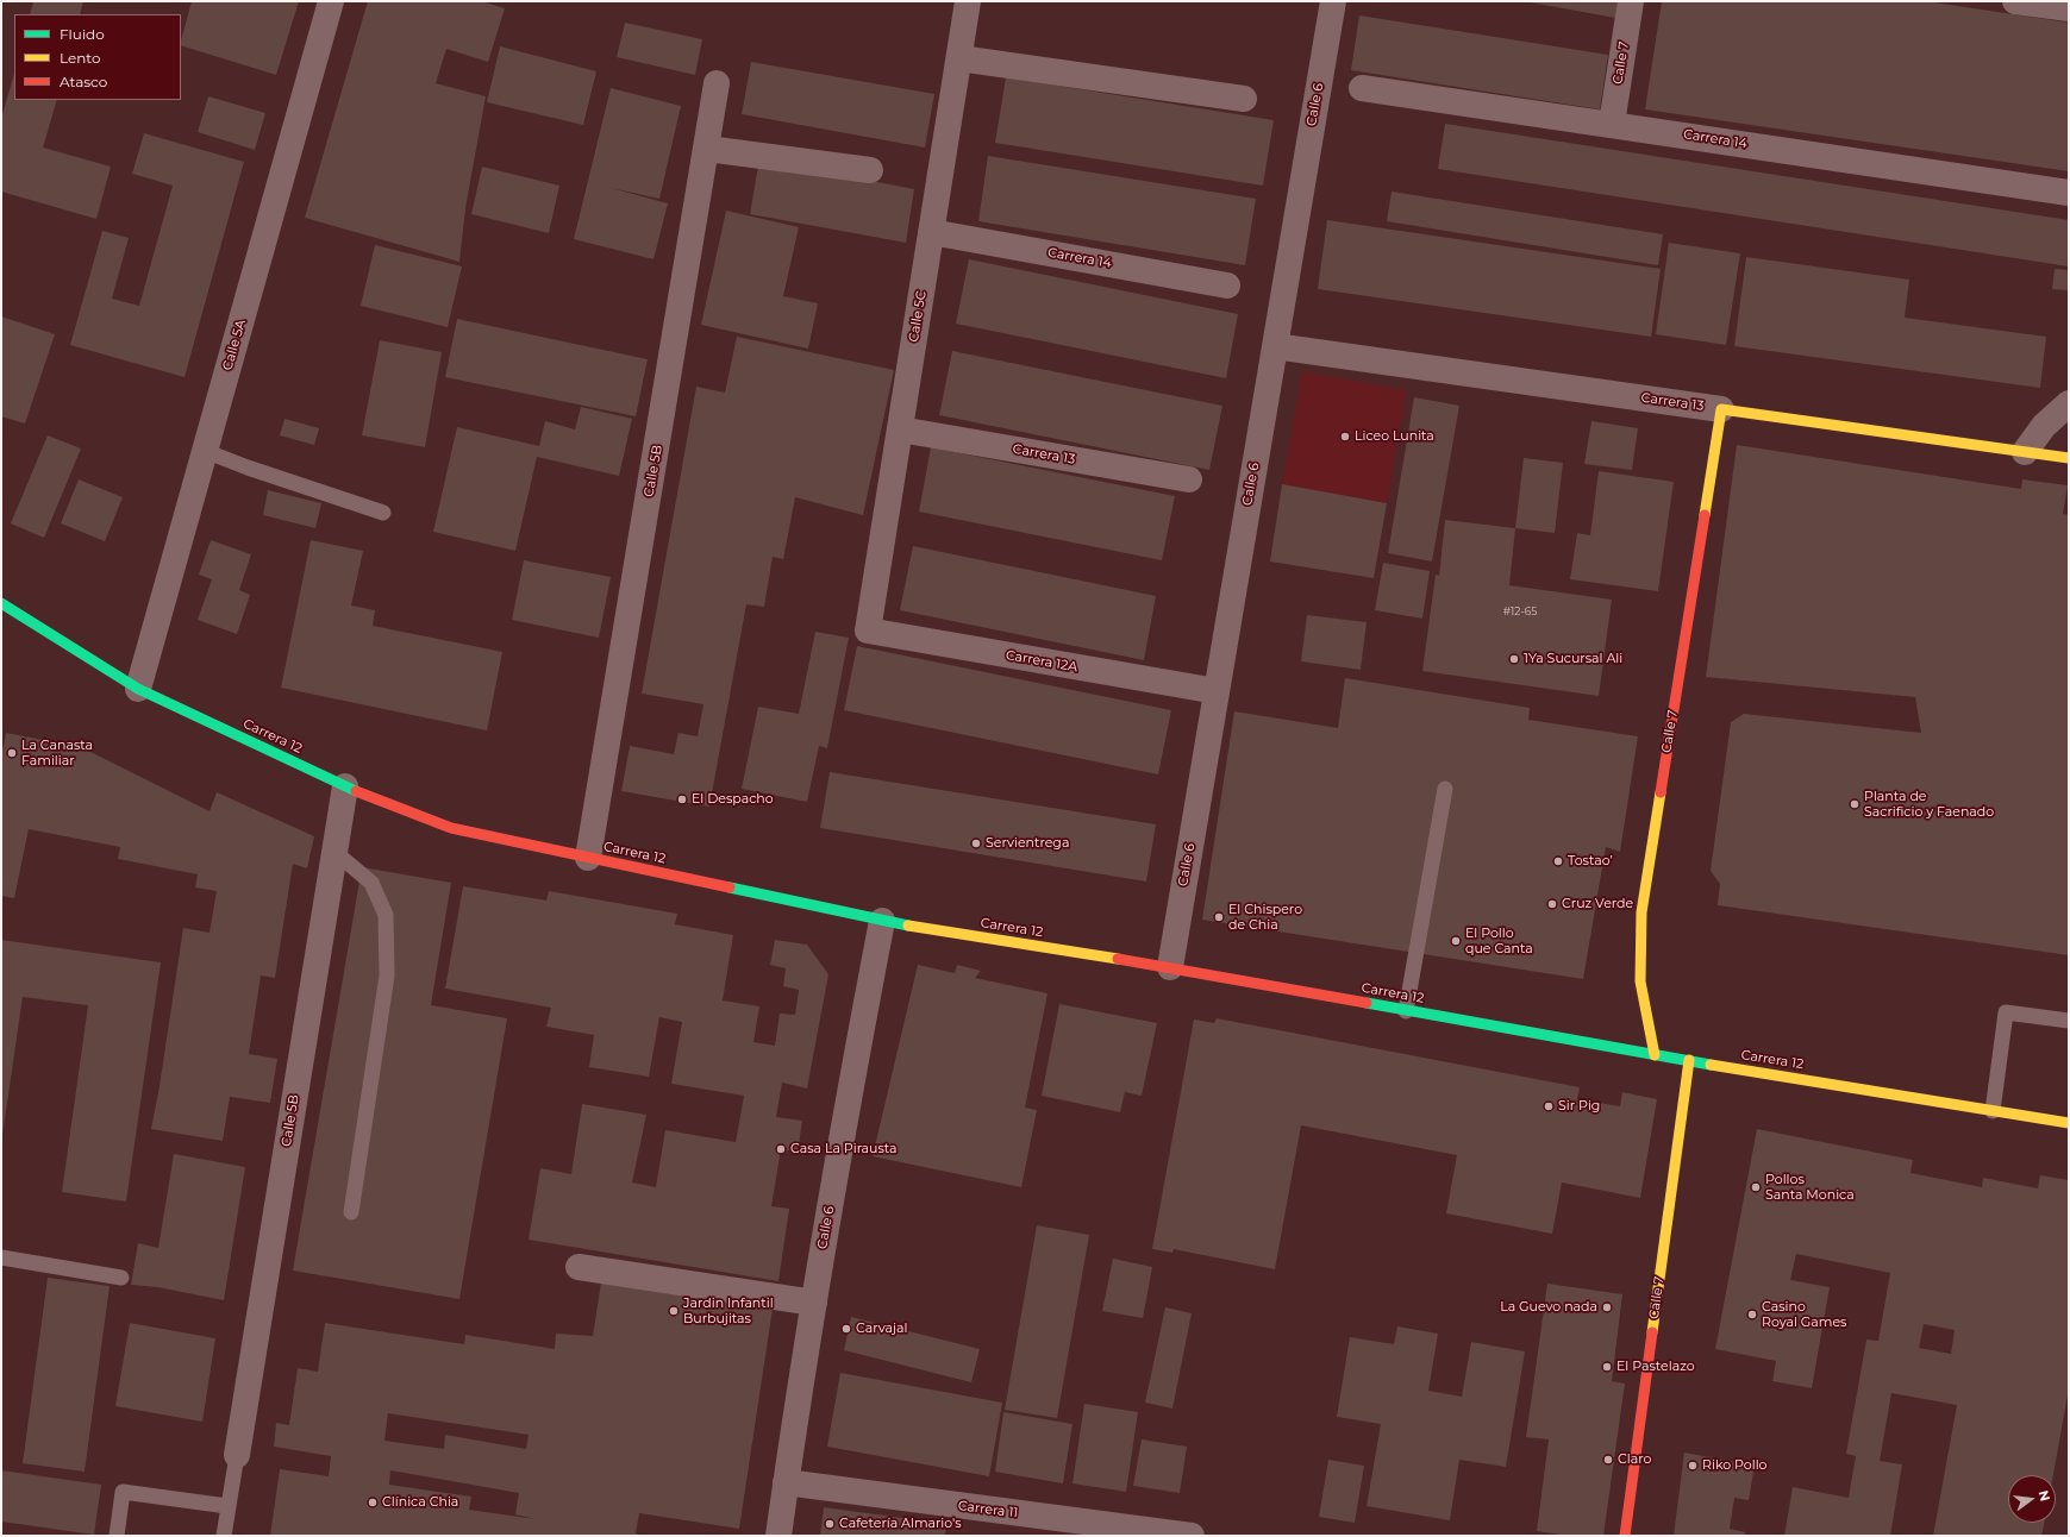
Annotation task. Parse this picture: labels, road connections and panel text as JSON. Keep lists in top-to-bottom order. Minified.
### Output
{"streets":{"main road":["Calle 7","Carrera 13","Carrera 12"],"street":["Calle 6","Carrera 14","Calle 5C","Calle 5A","Calle 5B","Carrera 12A","Carrera 11"]},"crossings":[["Calle 7","Carrera 14"],["Calle 7","Carrera 13"],["Calle 7","Carrera 12"],["Calle 6","Carrera 13"],["Calle 6","Carrera 12A"],["Calle 6","Carrera 12"],["Calle 6","Carrera 11"],["Carrera 14","Calle 5C"],["Calle 5C","Carrera 13"],["Calle 5C","Carrera 12A"],["Calle 5A","Carrera 12"],["Calle 5B","Carrera 12"]],"places":["Liceo Lunita","1Ya Sucursal Ali","La Canasta Familiar","El Despacho","Planta de Sacrificio y Faenado","Servientrega","Tostao’","Cruz Verde","El Chispero de Chia","El Pollo que Canta","Sir Pig","Casa La Pirausta","Pollos Santa Monica","La Guevo nada","Jardin Infantil Burbujitas","Casino Royal Games","Carvajal","El Pastelazo","Claro","Riko Pollo","Clínica Chia","Cafetería Almario's"],"house_numbers":["#12-65"],"legend":["Fluido","Lento","Atasco"],"north":"right"}
